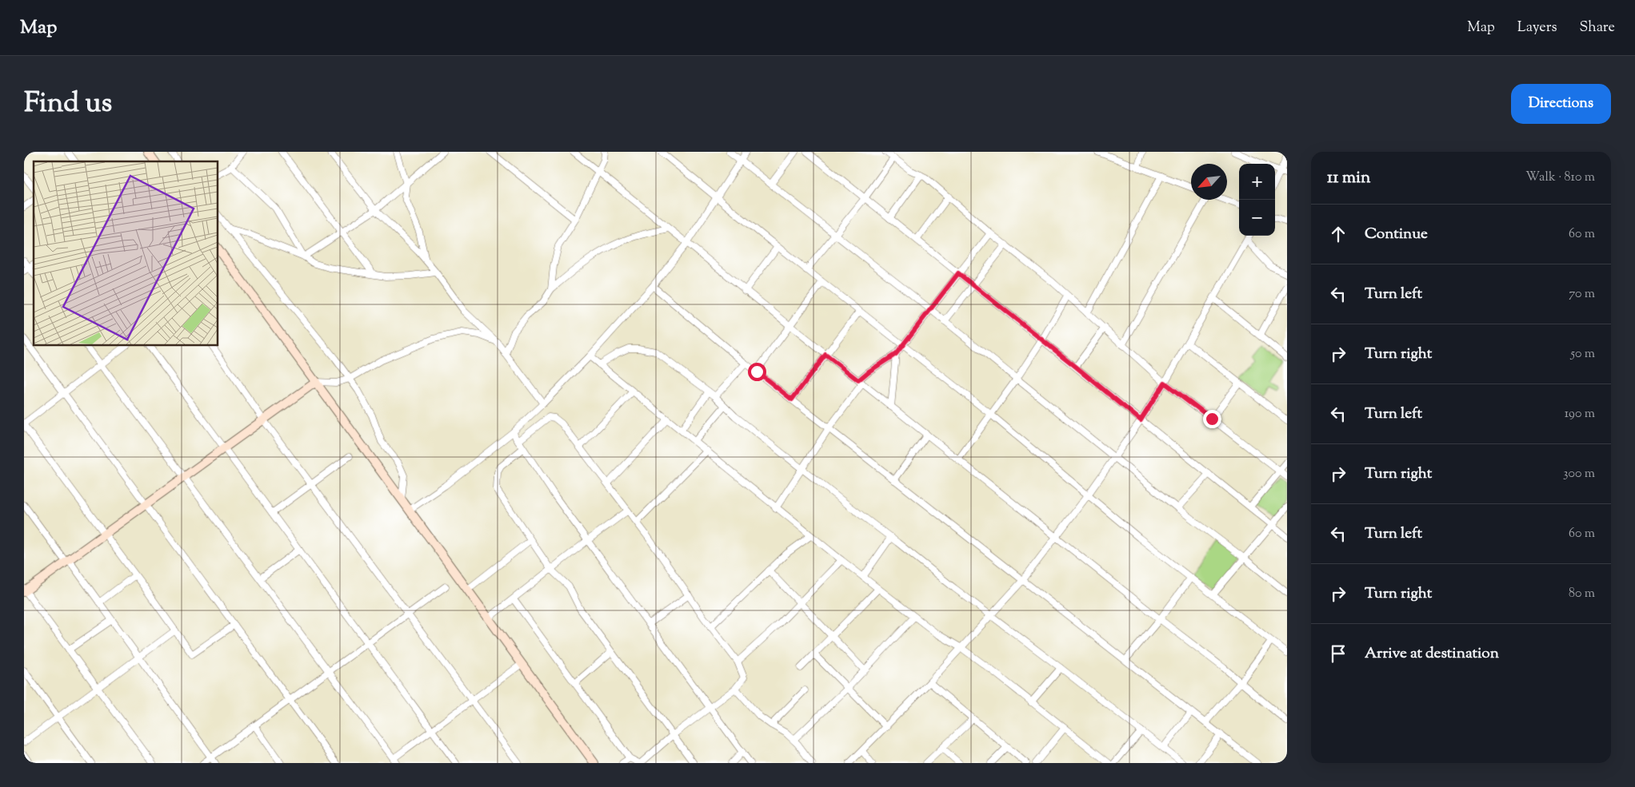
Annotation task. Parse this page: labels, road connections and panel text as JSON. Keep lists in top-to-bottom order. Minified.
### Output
{"north":"bottom left","page":{"header":"Map","nav":["Map","Layers","Share"],"title":"Find us","buttons":"Directions","heading":["11 min","Walk · 810 m"],"map_buttons":["+","−"],"list":[["Continue","60 m"],["Turn left","70 m"],["Turn right","50 m"],["Turn left","190 m"],["Turn right","300 m"],["Turn left","60 m"],["Turn right","80 m"],"Arrive at destination"]}}
